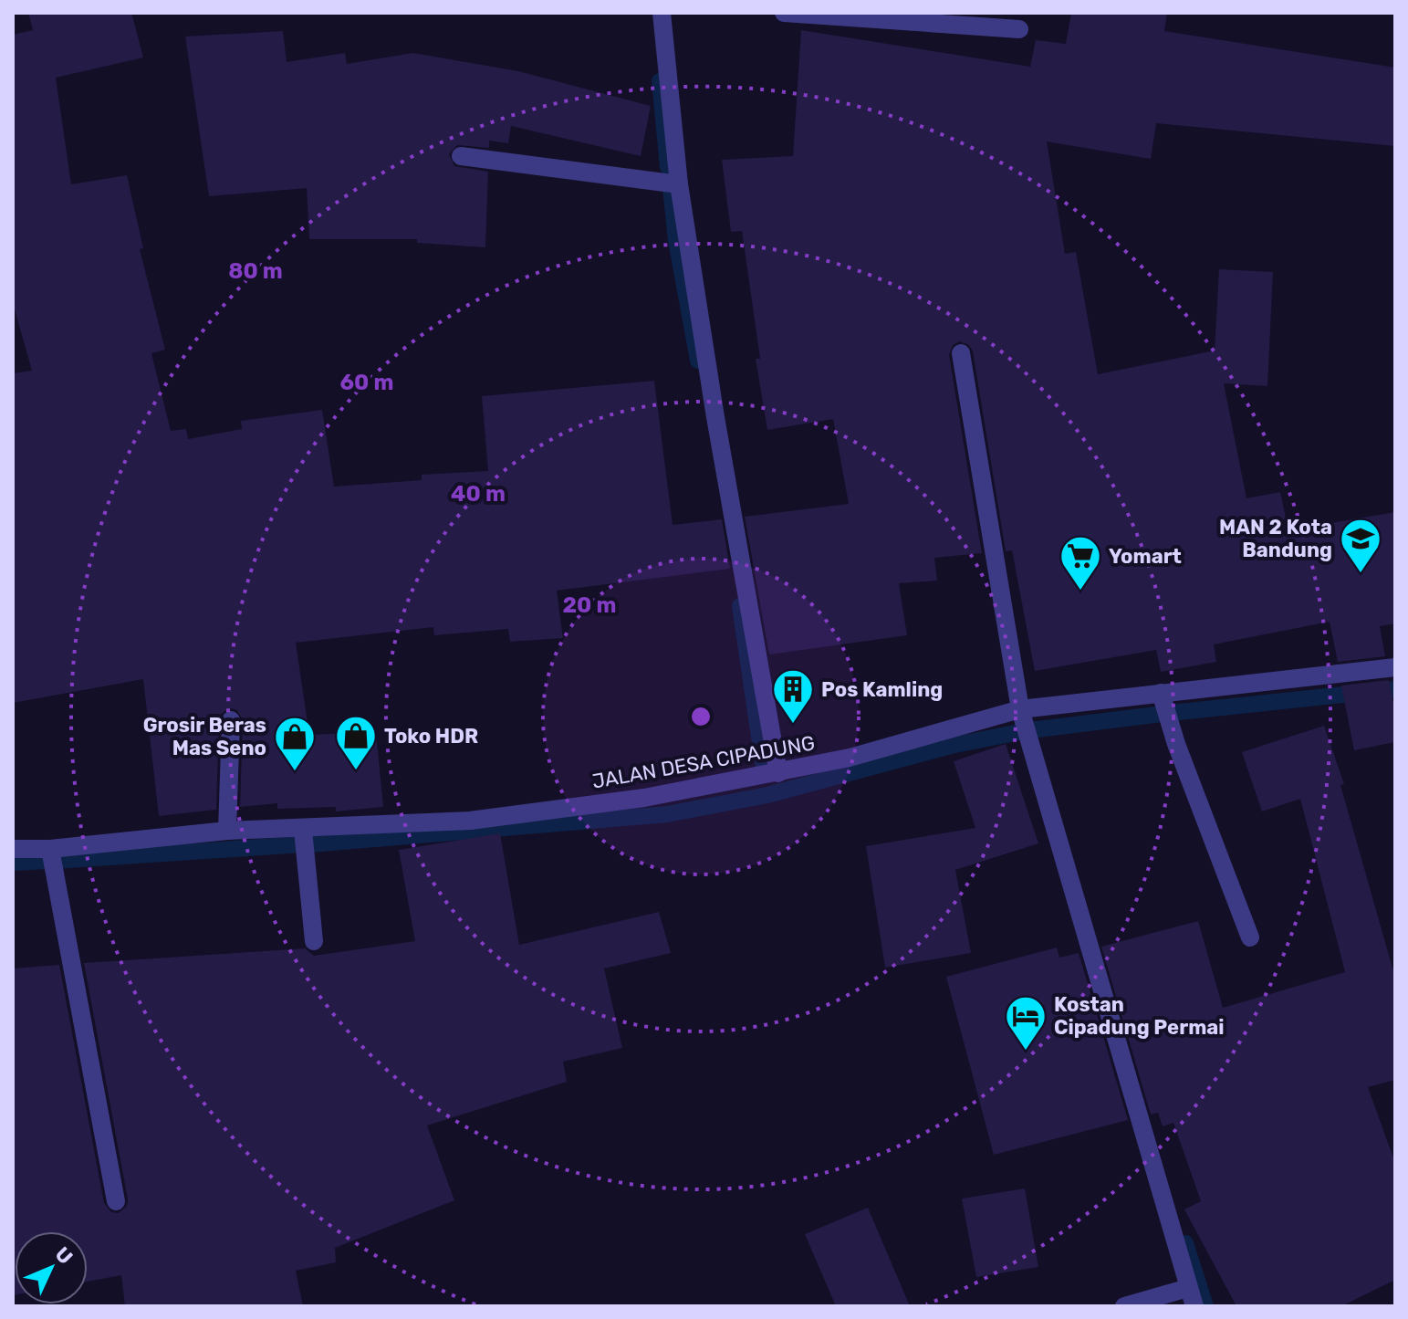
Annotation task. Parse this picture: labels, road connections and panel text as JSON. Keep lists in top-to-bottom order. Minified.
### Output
{"streets":{"street":["JALAN DESA CIPADUNG"]},"places":{"school or university":["MAN 2 Kota Bandung"],"supermarket":["Yomart"],"building":["Pos Kamling"],"shop":["Toko HDR","Grosir Beras Mas Seno"],"hotel":["Kostan Cipadung Permai"]},"north":"top right","rings":["80 m","60 m","40 m","20 m"]}
